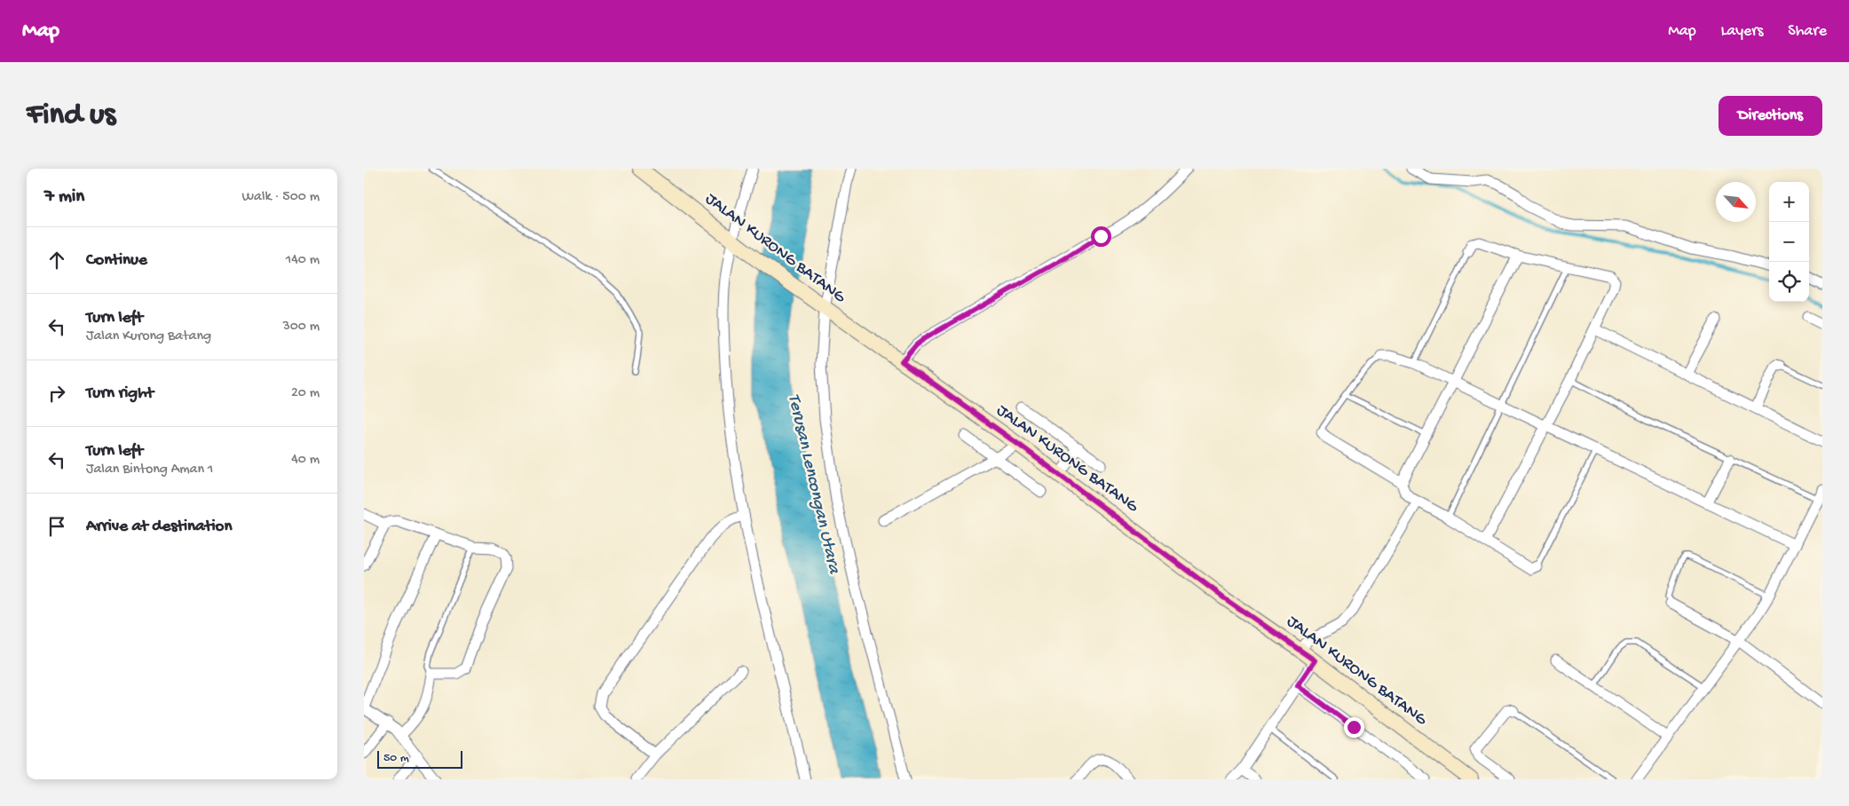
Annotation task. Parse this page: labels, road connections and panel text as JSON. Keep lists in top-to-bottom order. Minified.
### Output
{"streets":{"street":["JALAN KURONG BATANG"]},"water":["Terusan Lencongan Utara"],"scale_bar":"50 m","north":"bottom right","page":{"header":"Map","nav":["Map","Layers","Share"],"buttons":"Directions","title":"Find us","heading":["7 min","Walk · 500 m"],"map_buttons":["+","−"],"list":[["Continue","140 m"],["Turn left","Jalan Kurong Batang","300 m"],["Turn right","20 m"],["Turn left","Jalan Bintong Aman 1","40 m"],"Arrive at destination"],"scale":"50 m"}}
